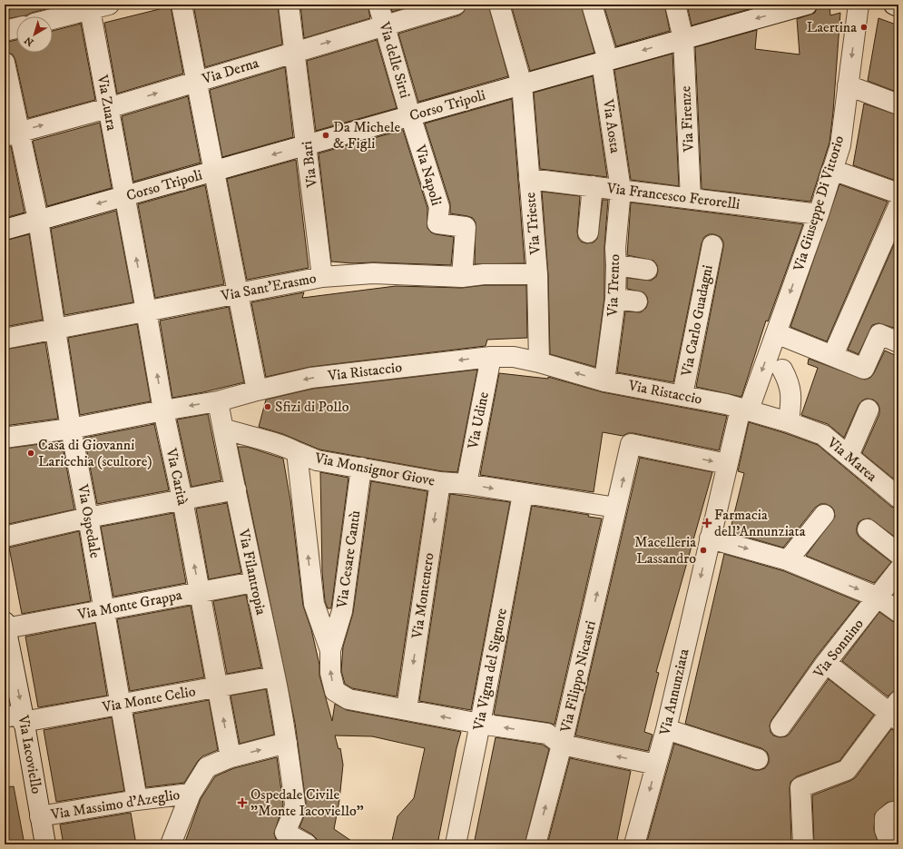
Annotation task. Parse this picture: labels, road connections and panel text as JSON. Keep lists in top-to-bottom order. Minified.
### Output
{"streets":{"street":["Via delle Sirti","Via Derna","Via Zuara","Corso Tripoli","Via Firenze","Via Aosta","Via Bari","Via Napoli","Via Francesco Ferorelli","Via Giuseppe Di Vittorio","Via Trieste","Via Trento","Via Sant'Erasmo","Via Carlo Guadagni","Via Ristaccio","Via Udine","Via Marea","Via Monsignor Giove","Via Carità","Via Ospedale","Via Cesare Cantù","Via Filantropia","Via Montenero","Via Monte Grappa","Via Sonnino","Via Vigna del Signore","Via Filippo Nicastri","Via Annunziata","Via Monte Celio","Via Iacoviello","Via Massimo d'Azeglio"]},"crossings":[["Via delle Sirti","Via Derna"],["Via delle Sirti","Corso Tripoli"],["Via delle Sirti","Via Napoli"],["Via Derna","Via Zuara"],["Via Derna","Via Bari"],["Via Derna","Via Ospedale"],["Via Zuara","Corso Tripoli"],["Via Zuara","Via Carità"],["Corso Tripoli","Via Firenze"],["Corso Tripoli","Via Aosta"],["Corso Tripoli","Via Bari"],["Corso Tripoli","Via Napoli"],["Corso Tripoli","Via Trieste"],["Corso Tripoli","Via Carità"],["Corso Tripoli","Via Ospedale"],["Via Firenze","Via Francesco Ferorelli"],["Via Aosta","Via Francesco Ferorelli"],["Via Aosta","Via Trento"],["Via Bari","Via Sant'Erasmo"],["Via Napoli","Via Sant'Erasmo"],["Via Francesco Ferorelli","Via Giuseppe Di Vittorio"],["Via Francesco Ferorelli","Via Trieste"],["Via Francesco Ferorelli","Via Trento"],["Via Giuseppe Di Vittorio","Via Ristaccio"],["Via Giuseppe Di Vittorio","Via Annunziata"],["Via Trieste","Via Sant'Erasmo"],["Via Trieste","Via Ristaccio"],["Via Trento","Via Ristaccio"],["Via Sant'Erasmo","Via Carità"],["Via Sant'Erasmo","Via Ospedale"],["Via Carlo Guadagni","Via Ristaccio"],["Via Ristaccio","Via Udine"],["Via Ristaccio","Via Marea"],["Via Ristaccio","Via Carità"],["Via Ristaccio","Via Ospedale"],["Via Ristaccio","Via Filantropia"],["Via Ristaccio","Via Annunziata"],["Via Udine","Via Monsignor Giove"],["Via Monsignor Giove","Via Cesare Cantù"],["Via Monsignor Giove","Via Montenero"],["Via Monsignor Giove","Via Vigna del Signore"],["Via Monsignor Giove","Via Filippo Nicastri"],["Via Carità","Via Monte Grappa"],["Via Carità","Via Monte Celio"],["Via Ospedale","Via Monte Grappa"],["Via Ospedale","Via Monte Celio"],["Via Ospedale","Via Massimo d'Azeglio"],["Via Filantropia","Via Monte Grappa"],["Via Filantropia","Via Monte Celio"],["Via Monte Grappa","Via Iacoviello"],["Via Monte Celio","Via Iacoviello"],["Via Iacoviello","Via Massimo d'Azeglio"]],"one_way":["Via Derna","Corso Tripoli","Via Montenero","Via Filippo Nicastri","Via Annunziata","Via Iacoviello"],"places":{"other":["Laertina","Da Michele & Figli","Sfizi di Pollo","Casa di Giovanni Laricchia (scultore)","Macelleria Lassandro"],"health":["Farmacia dell'Annunziata","Ospedale Civile \"Monte Iacoviello\""]},"north":"bottom left"}
